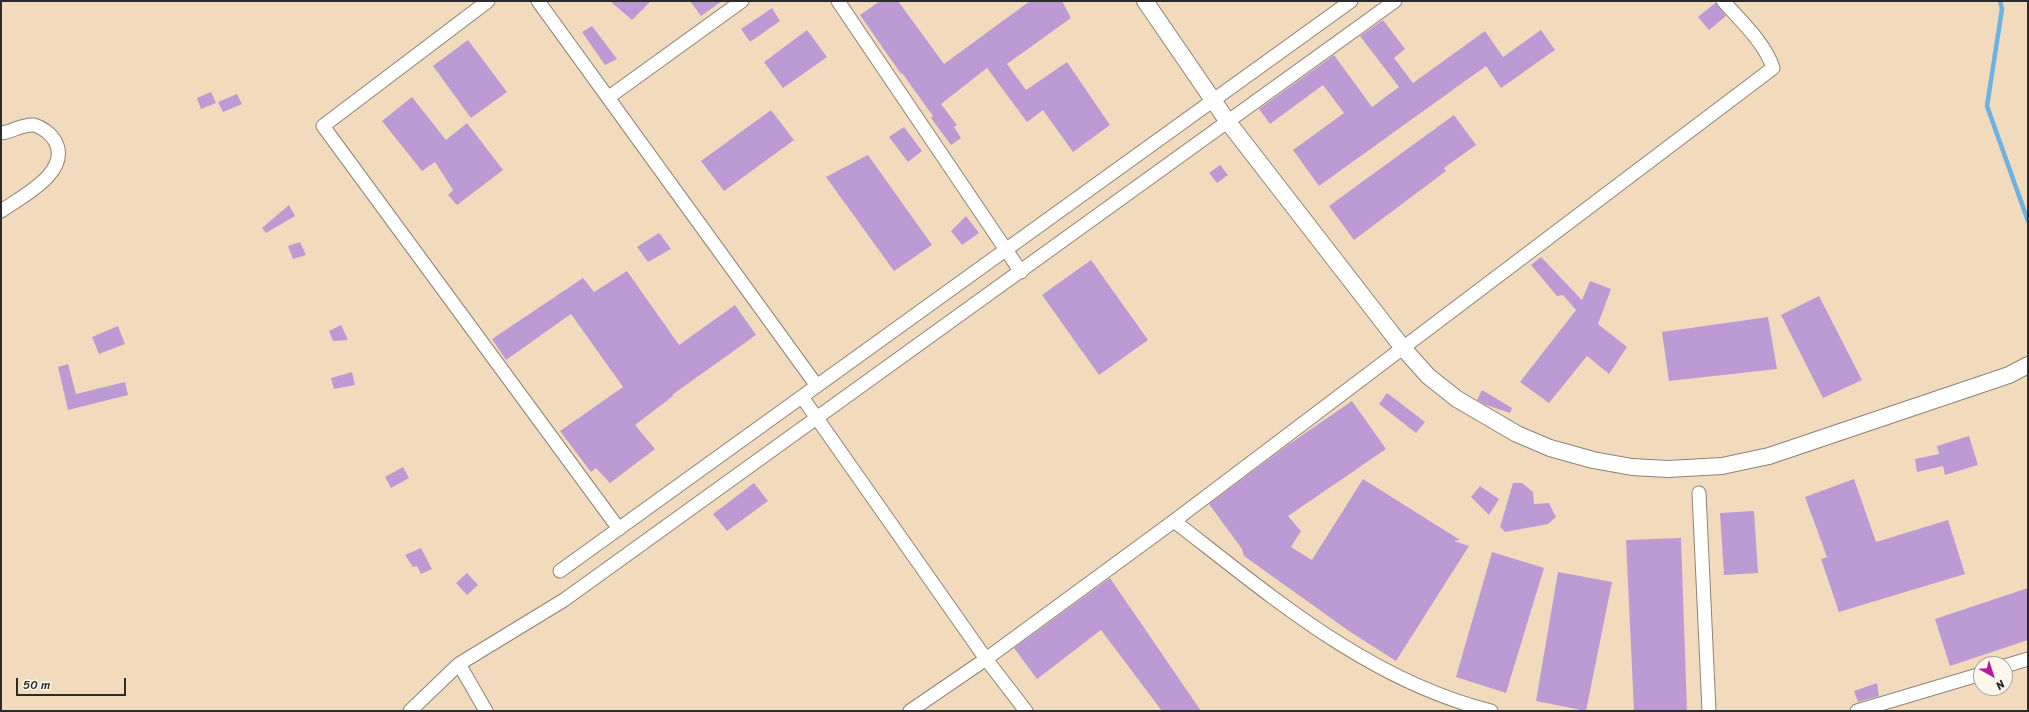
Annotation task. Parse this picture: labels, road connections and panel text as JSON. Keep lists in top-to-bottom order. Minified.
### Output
{"scale_bar":"50 m","north":"bottom right"}
